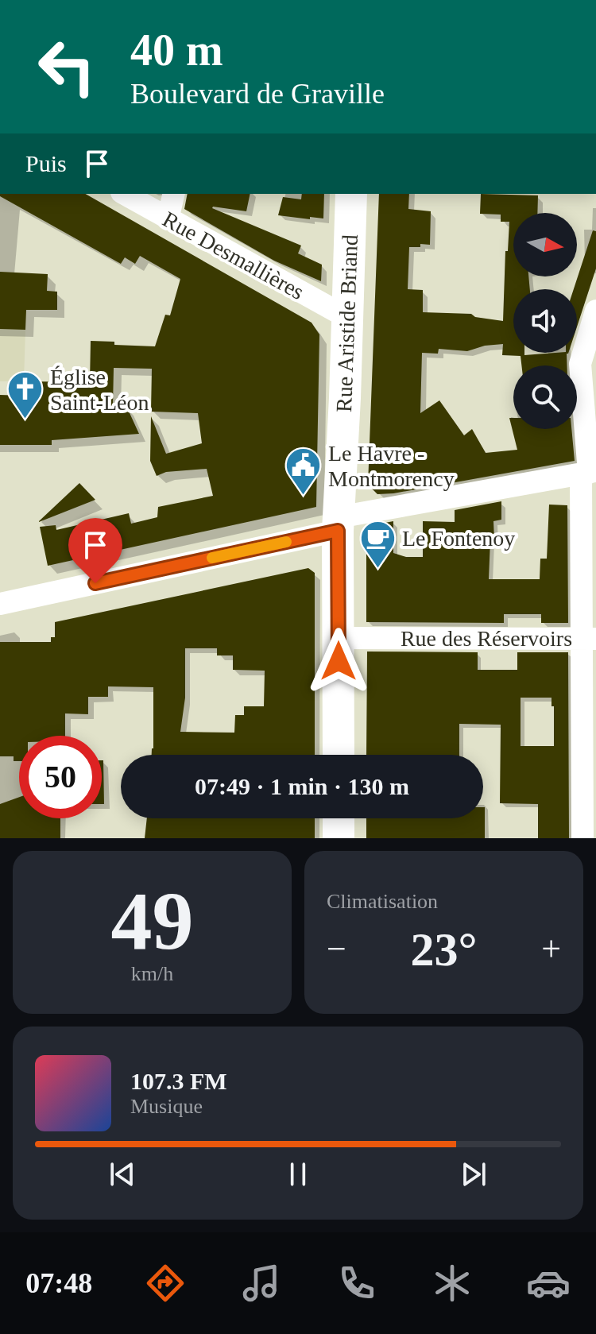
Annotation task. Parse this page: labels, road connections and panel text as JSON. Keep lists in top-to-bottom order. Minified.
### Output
{"streets":{"main road":["Rue Aristide Briand"],"street":["Rue Desmallières","Rue des Réservoirs"]},"crossings":[["Rue Desmallières","Rue Aristide Briand"],["Rue Aristide Briand","Rue des Réservoirs"]],"places":{"church":["Église Saint-Léon"],"public building":["Le Havre - Montmorency"],"cafe":["Le Fontenoy"]},"north":"right","page":{"turn":["40 m","Boulevard de Graville"],"then":"Puis","limit":"50","trip":"07:49 · 1 min · 130 m","tile":[["49","km/h"],"Climatisation"],"heat":["−","23°","+"],"song":["107.3 FM","Musique"],"tabs":"07:48"}}
